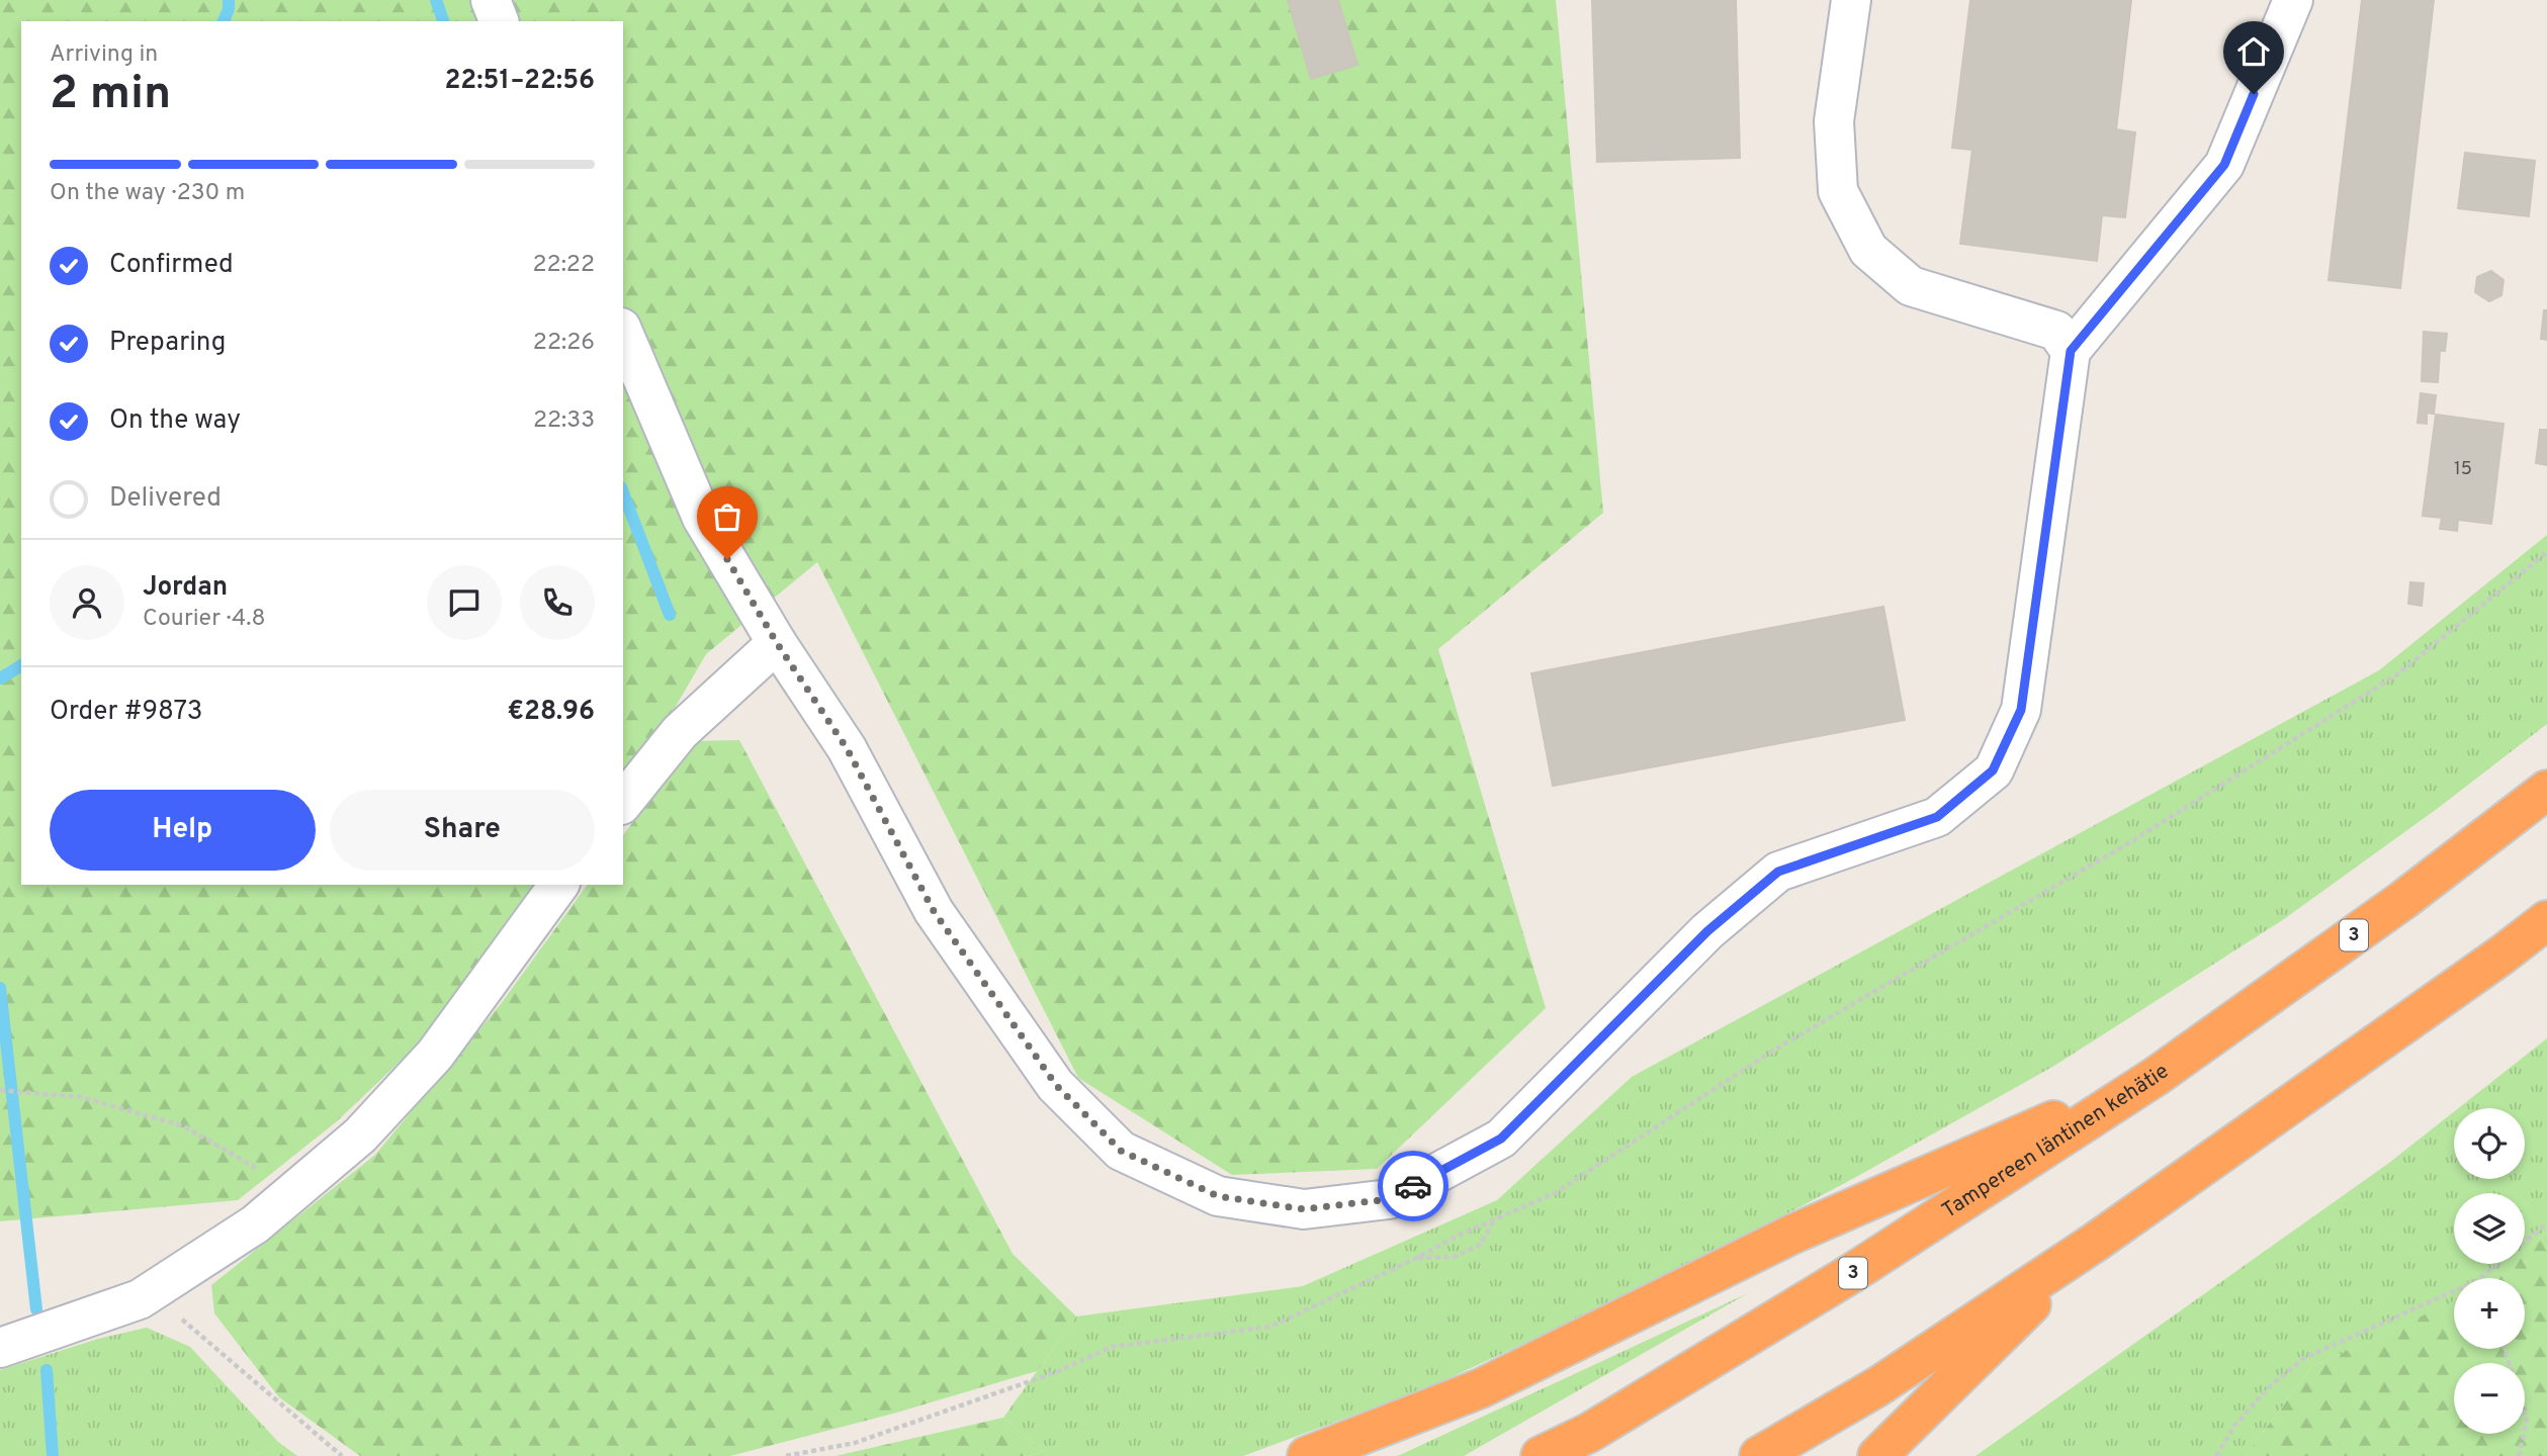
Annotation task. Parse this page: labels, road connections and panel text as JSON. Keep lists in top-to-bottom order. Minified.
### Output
{"streets":{"highway":["3","Tampereen läntinen kehätie"]},"house_numbers":["15"],"page":{"heading":["2 min","Arriving in","22:51–22:56"],"panel":["Jordan","Courier · 4.8","Order #9873","€28.96"],"bar":"On the way · 230 m","list":[["Confirmed","22:22"],["Preparing","22:26"],["On the way","22:33"],"Delivered"],"buttons":["Help","Share"],"map_buttons":["+","−"]}}
